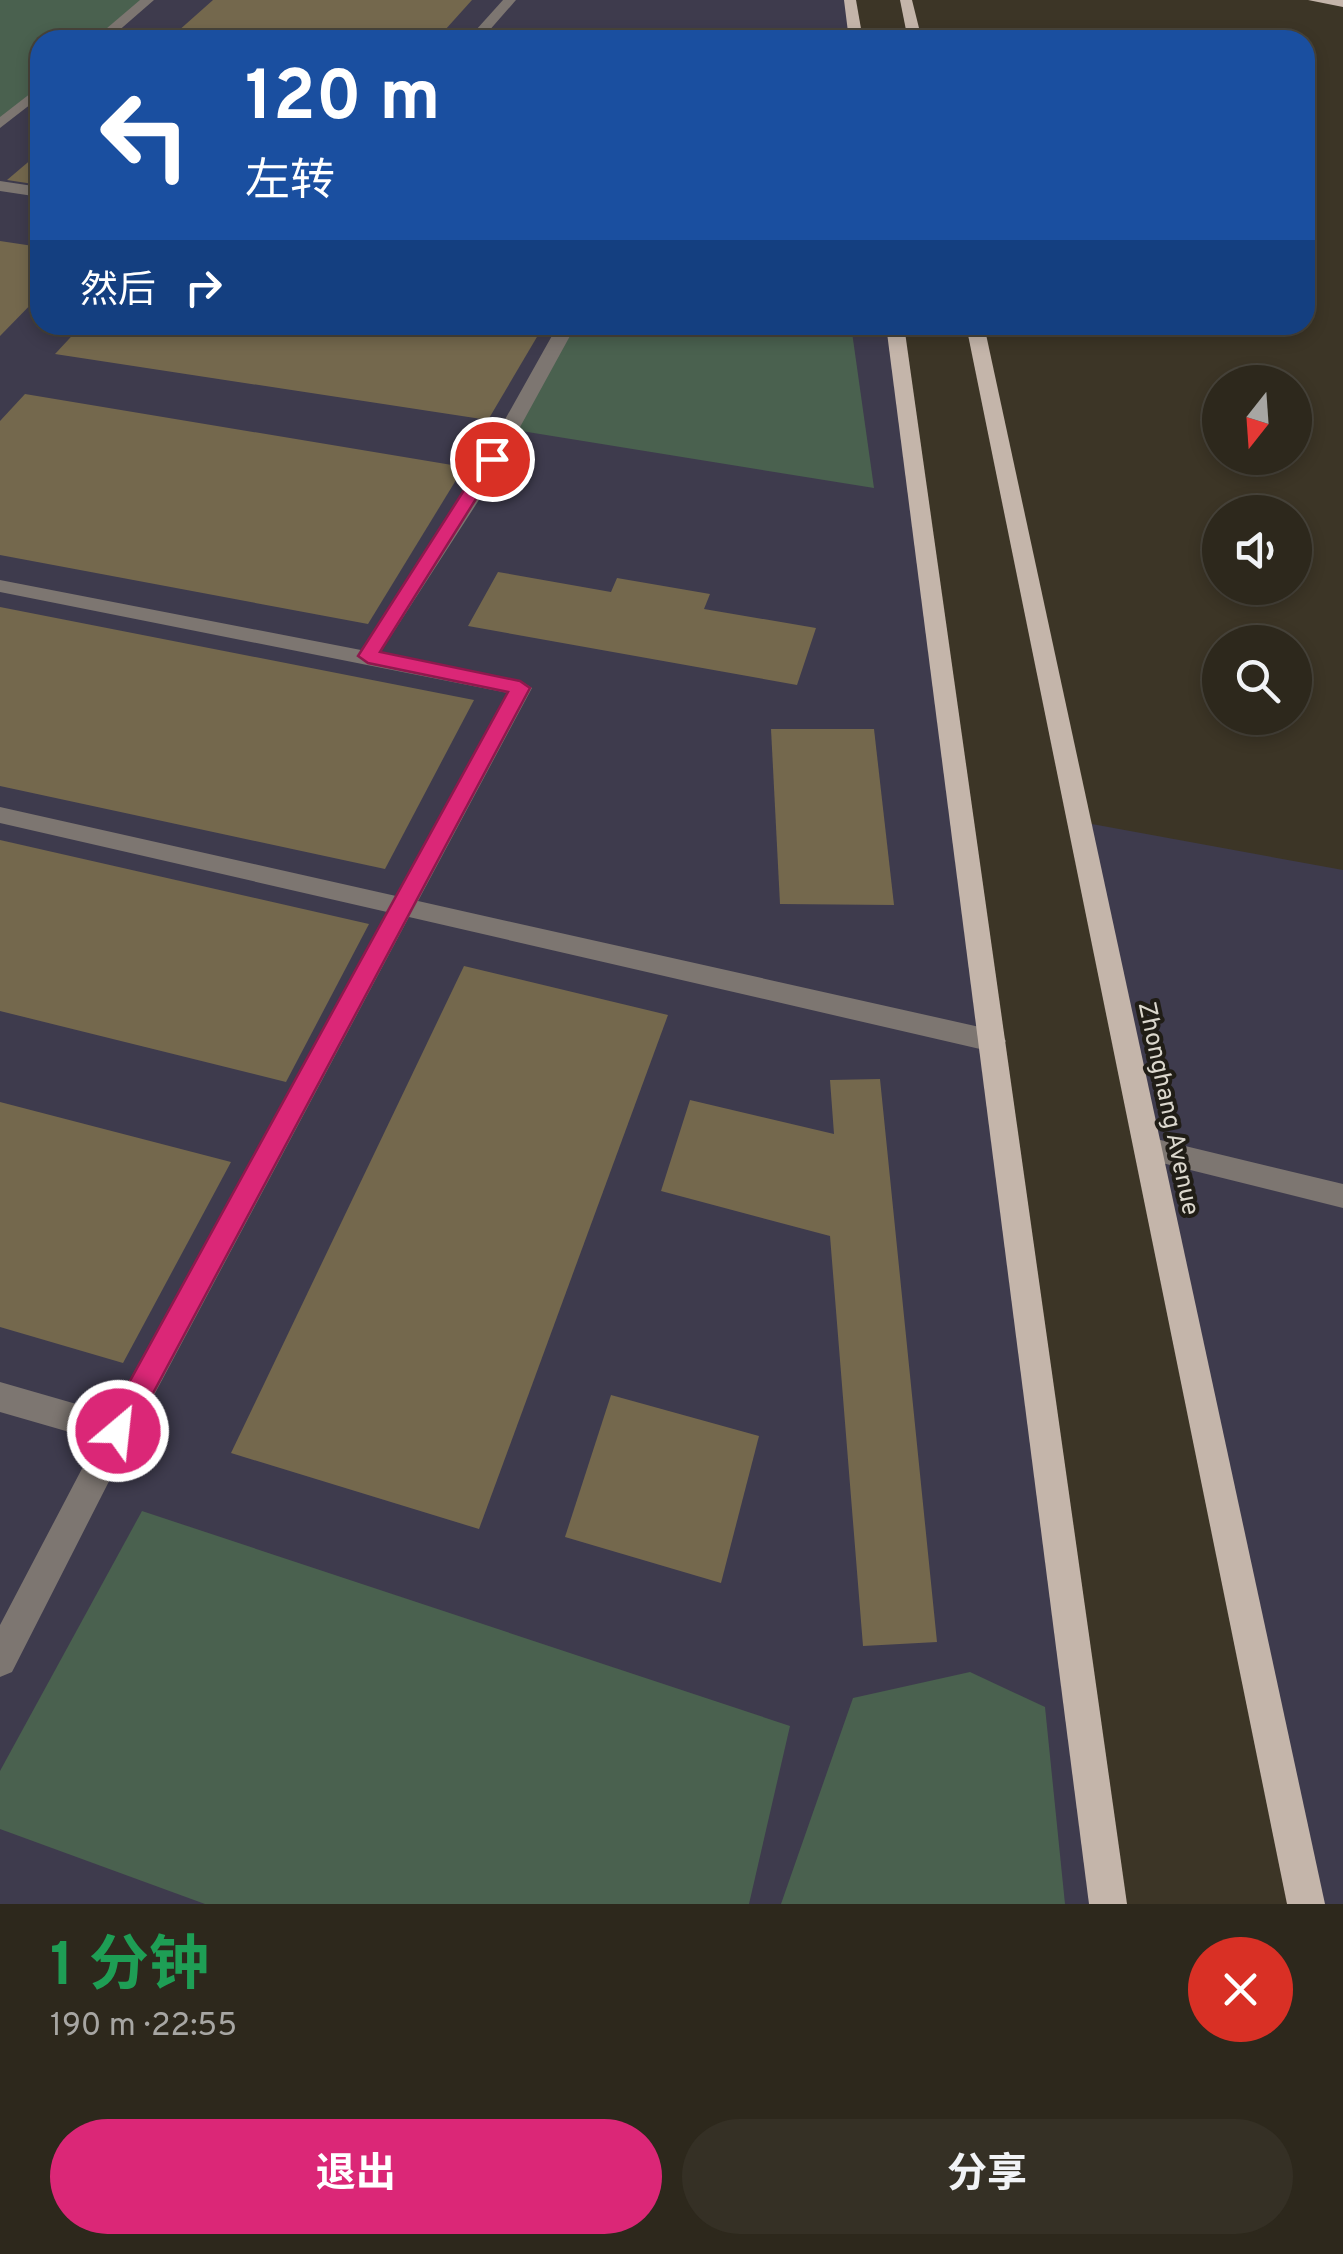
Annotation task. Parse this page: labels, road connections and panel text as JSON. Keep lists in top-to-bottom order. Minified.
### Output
{"streets":{"main road":["Zhonghang Avenue"]},"north":"bottom","page":{"turn":["120 m","左转"],"then":"然后","heading":["1 分钟","190 m · 22:55"],"buttons":["退出","分享"]}}
